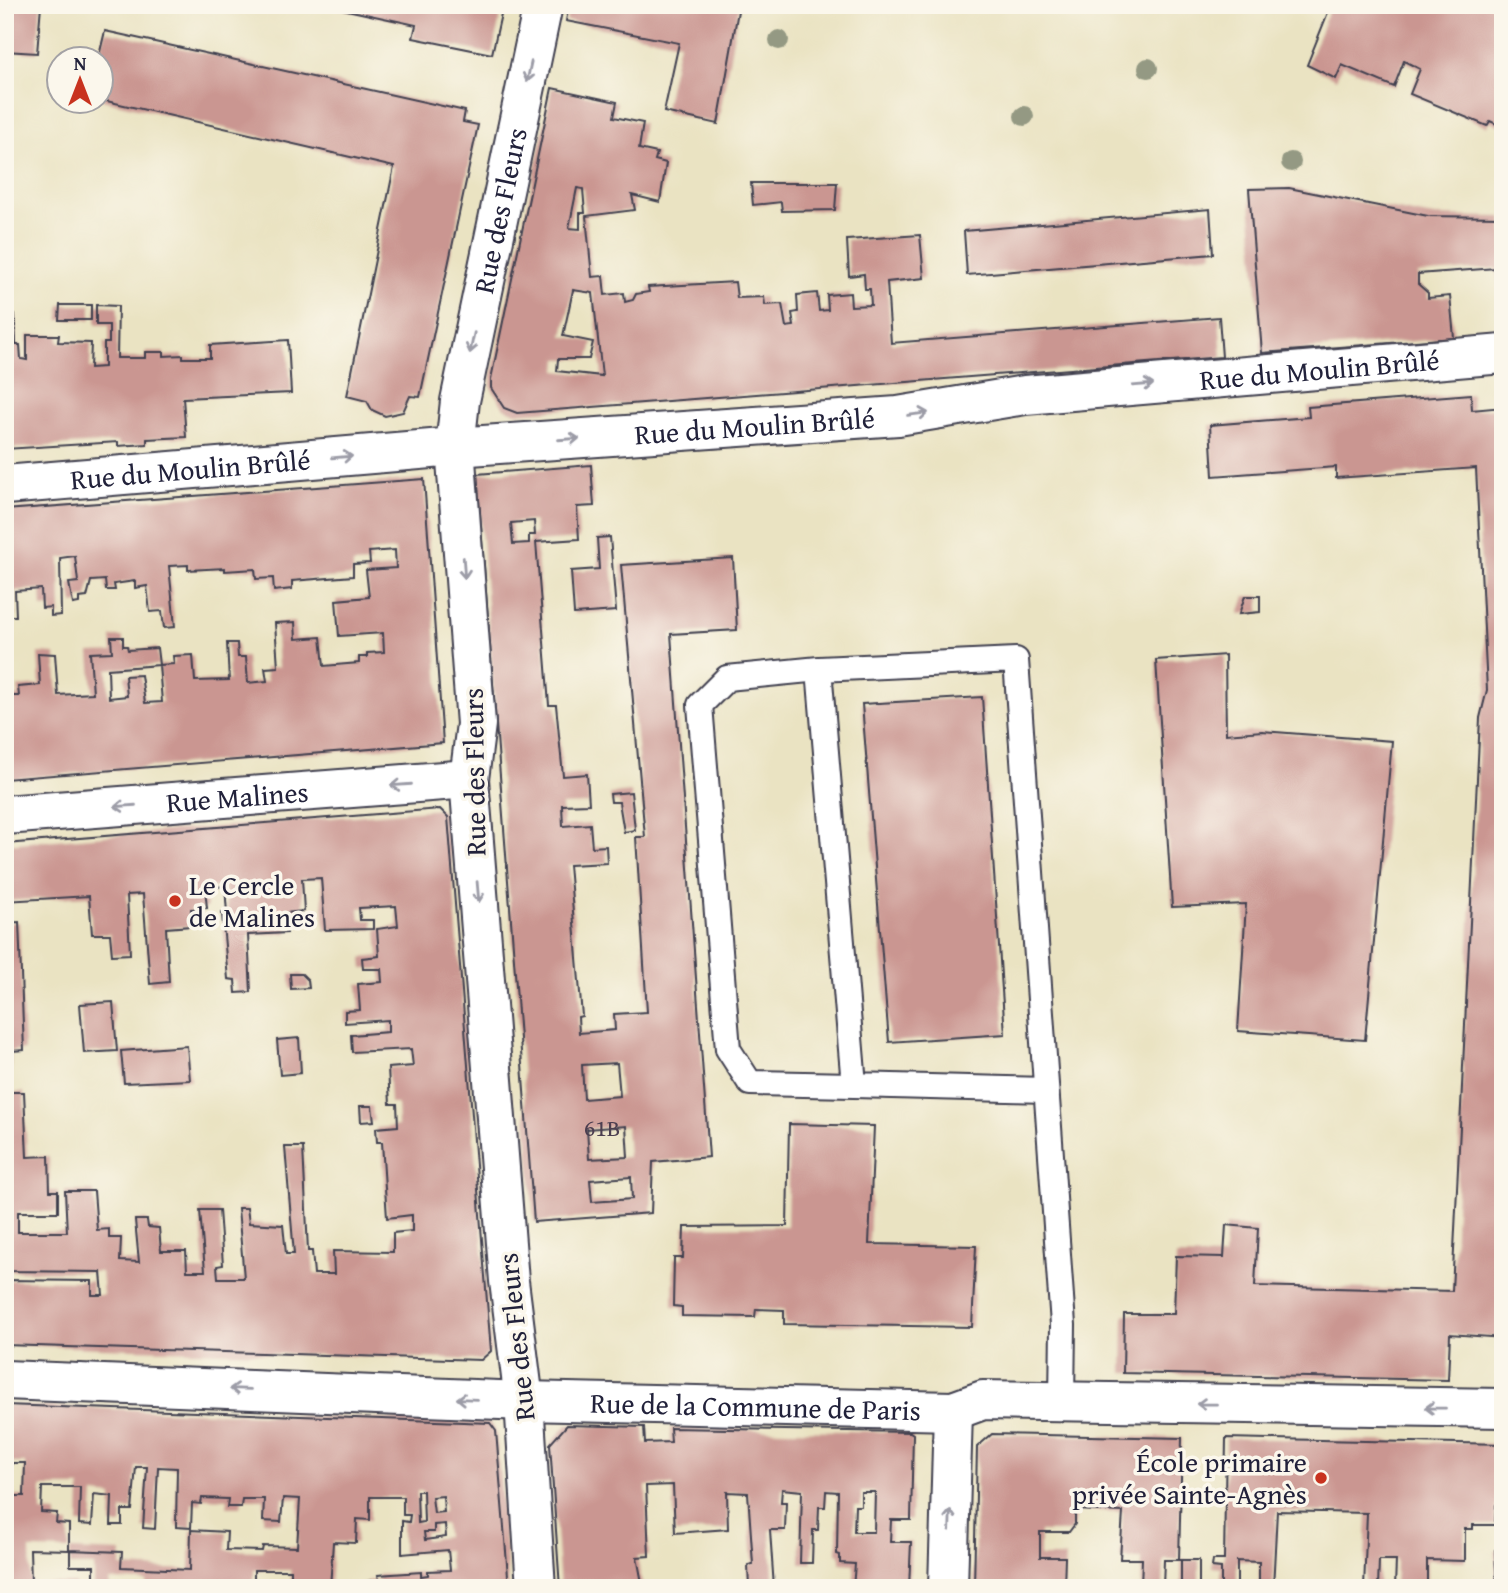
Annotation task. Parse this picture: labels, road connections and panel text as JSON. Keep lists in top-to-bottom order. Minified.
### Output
{"streets":{"street":["Rue des Fleurs","Rue du Moulin Brûlé","Rue Malines","Rue de la Commune de Paris"]},"crossings":[["Rue des Fleurs","Rue du Moulin Brûlé"],["Rue des Fleurs","Rue Malines"],["Rue des Fleurs","Rue de la Commune de Paris"]],"one_way":["Rue des Fleurs","Rue du Moulin Brûlé","Rue Malines","Rue de la Commune de Paris"],"places":["Le Cercle de Malines","École primaire privée Sainte-Agnès"],"house_numbers":["61B"],"north":"top"}
